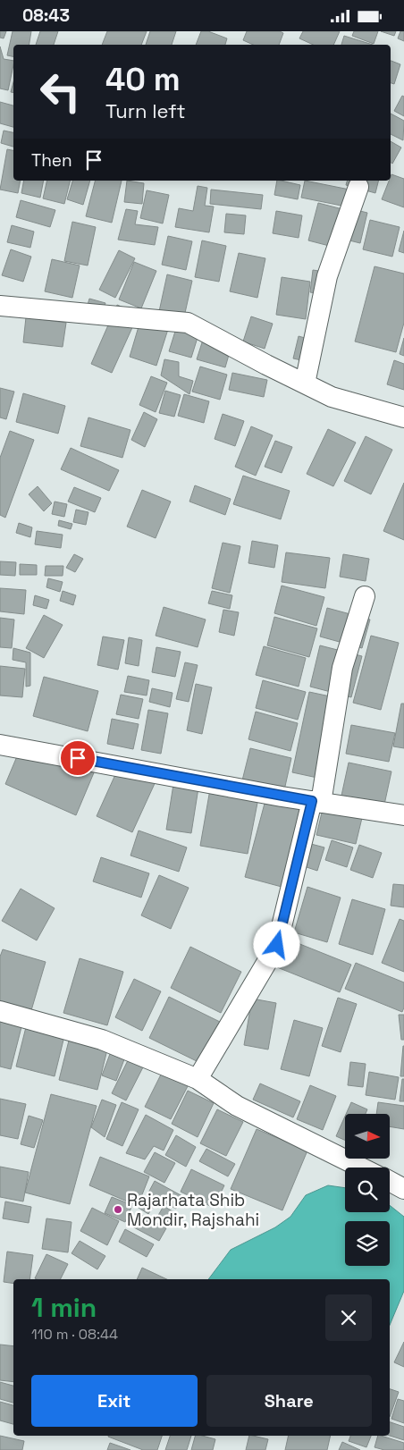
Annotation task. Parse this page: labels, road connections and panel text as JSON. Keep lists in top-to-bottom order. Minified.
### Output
{"places":["Rajarhata Shib Mondir, Rajshahi"],"north":"right","page":{"status":"08:43","turn":["40 m","Turn left"],"then":"Then","heading":["1 min","110 m · 08:44"],"buttons":["Exit","Share"]}}
